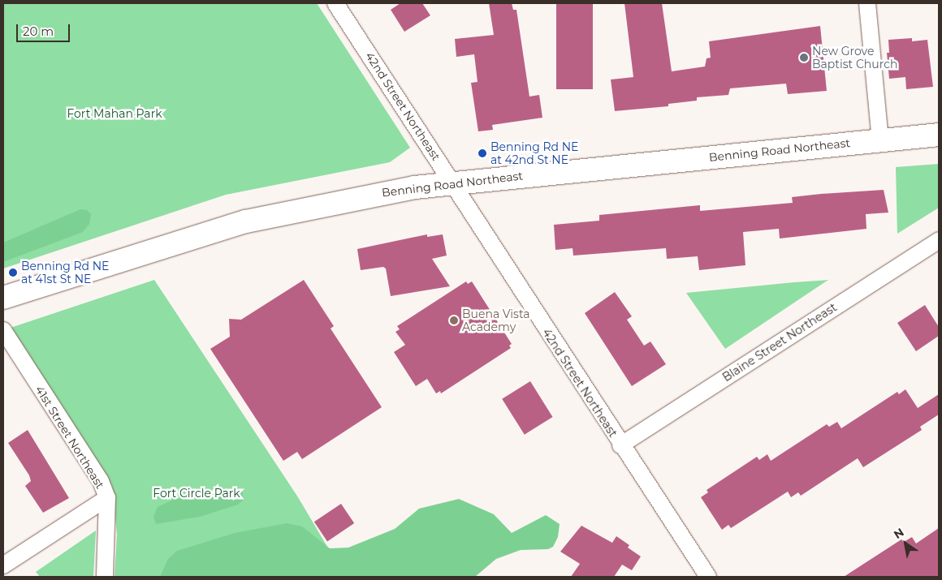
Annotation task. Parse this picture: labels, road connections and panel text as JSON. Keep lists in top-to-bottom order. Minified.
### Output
{"streets":{"main road":["Benning Road Northeast"],"street":["42nd Street Northeast","Blaine Street Northeast","41st Street Northeast"]},"crossings":[["42nd Street Northeast","Benning Road Northeast"],["42nd Street Northeast","Blaine Street Northeast"]],"parks":["Fort Mahan Park","Fort Circle Park"],"places":["New Grove Baptist Church","Benning Rd NE at 42nd St NE","Benning Rd NE at 41st St NE","Buena Vista Academy"],"scale_bar":"20 m","north":"top left"}
